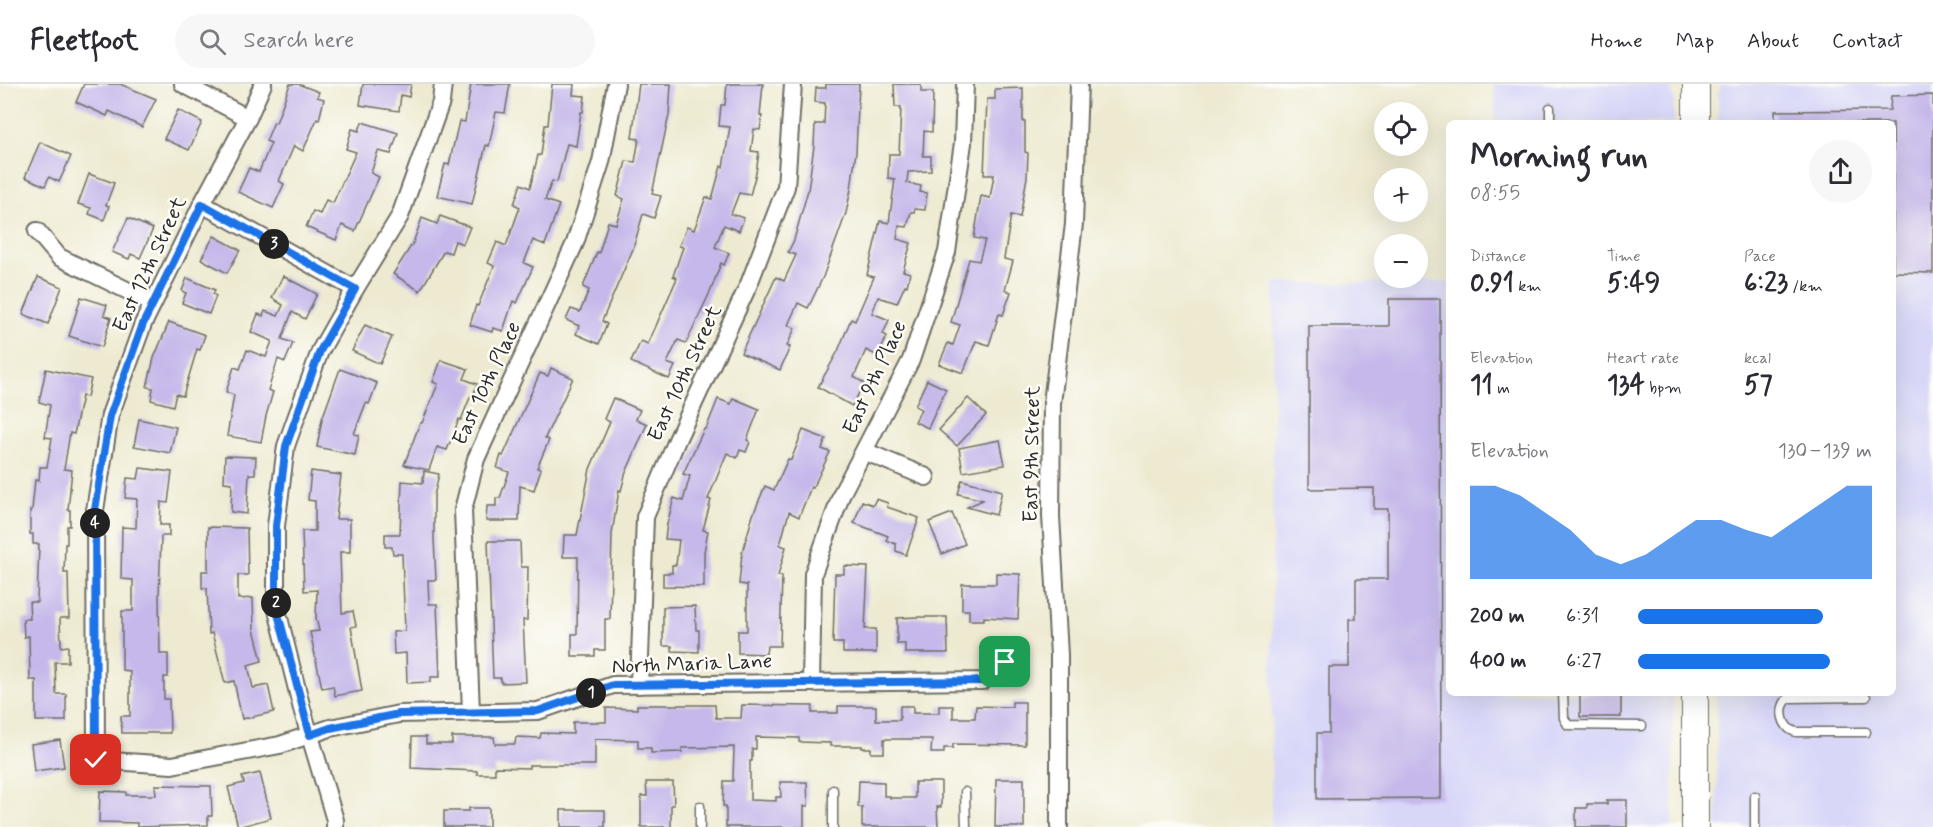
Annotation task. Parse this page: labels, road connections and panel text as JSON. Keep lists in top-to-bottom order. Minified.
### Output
{"streets":{"street":["East 12th Street","East 10th Street","East 9th Place","East 10th Place","East 9th Street","North Maria Lane"]},"crossings":[["East 12th Street","North Maria Lane"],["East 10th Street","North Maria Lane"],["East 9th Place","North Maria Lane"],["East 10th Place","North Maria Lane"]],"page":{"header":"Fleetfoot","search":"Search here","nav":["Home","Map","About","Contact"],"map_buttons":["+","−"],"heading":["Morning run","08:55"],"stats":[["Distance","0.91 km"],["Time","5:49"],["Pace","6:23 /km"],["Elevation","11 m"],["Heart rate","134 bpm"],["kcal","57"]],"pins":["3","4","2","1"],"chart":["Elevation","130–139 m"],"list":[{"name":"200 m","note":"6:31"},{"name":"400 m","note":"6:27"}]}}
